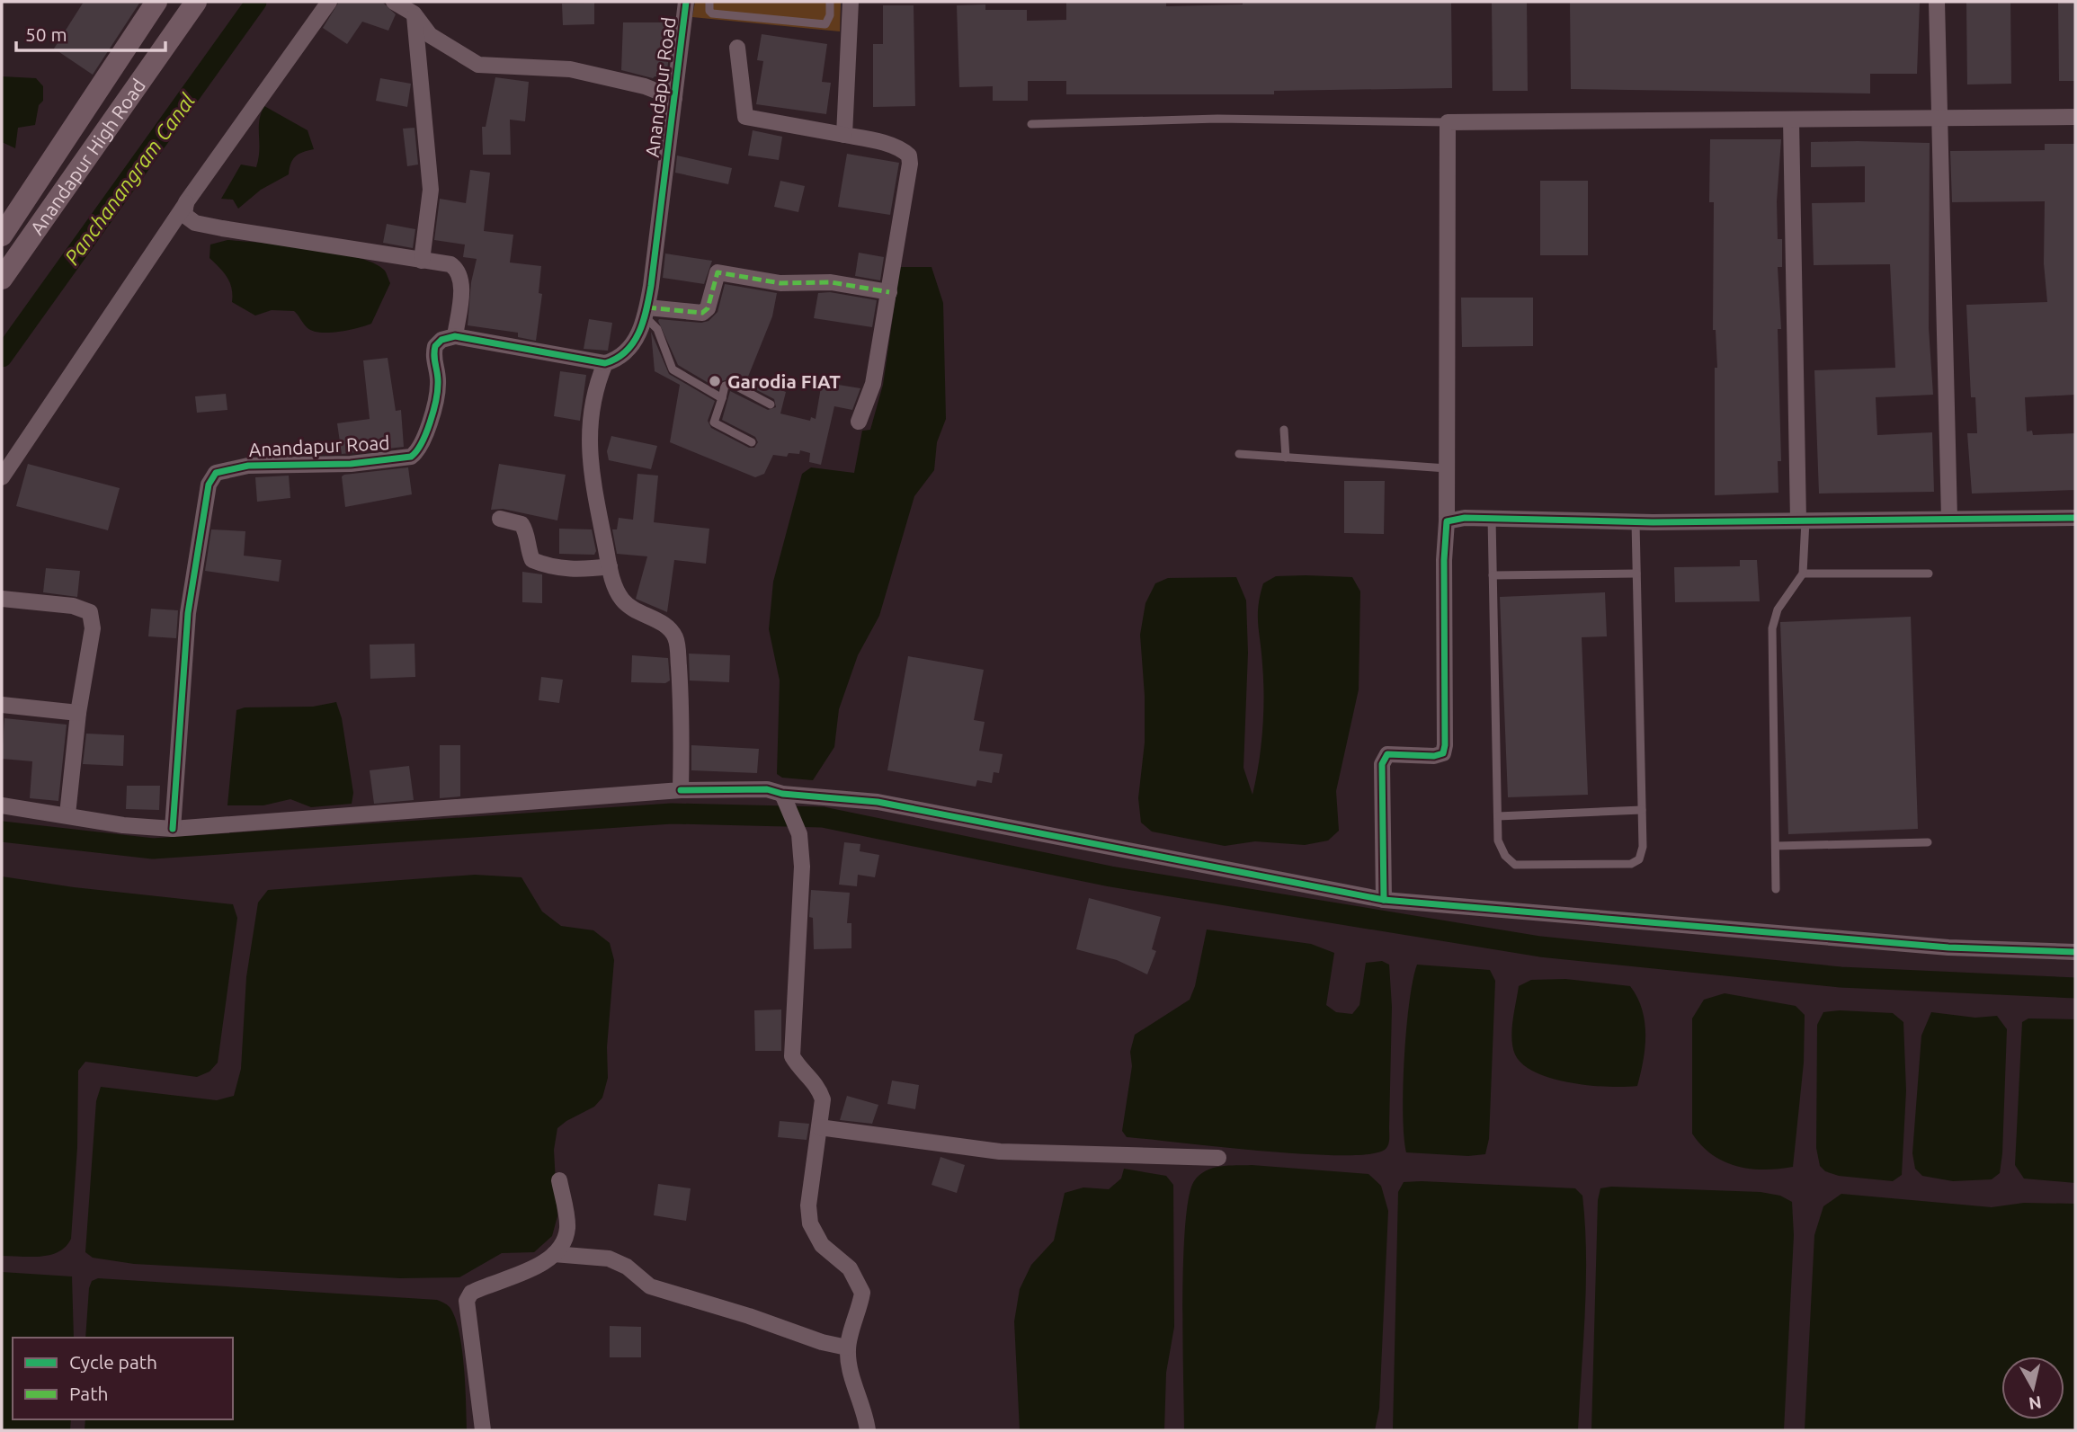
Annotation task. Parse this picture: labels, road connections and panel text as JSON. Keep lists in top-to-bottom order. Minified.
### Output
{"streets":{"main road":["Anandapur High Road"],"street":["Anandapur Road"]},"water":["Panchanangram Canal"],"places":["Garodia FIAT"],"legend":["Cycle path","Path"],"scale_bar":"50 m","north":"bottom"}
